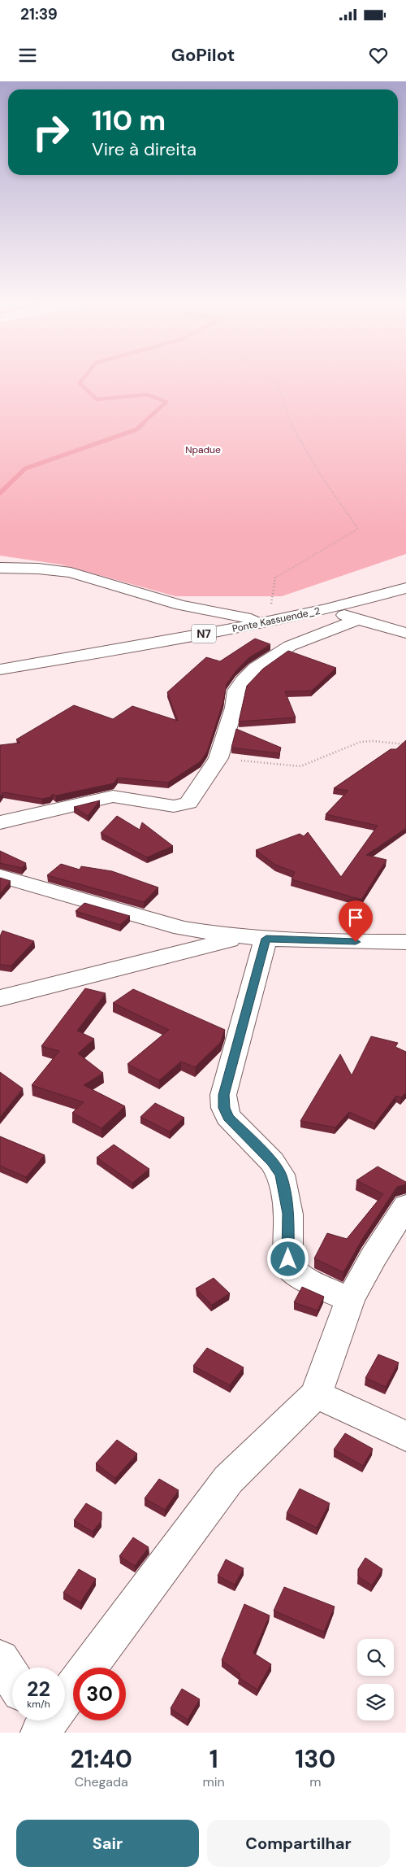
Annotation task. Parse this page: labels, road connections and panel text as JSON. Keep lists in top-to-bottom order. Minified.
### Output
{"streets":{"main road":["Ponte Kassuende_2","N7"]},"parks":["Npadue"],"page":{"status":"21:39","header":"GoPilot","turn":["110 m","Vire à direita"],"speed":"22 km/h","limit":"30","eta":["21:40","Chegada","1","min","130","m"],"buttons":["Sair","Compartilhar"]}}
